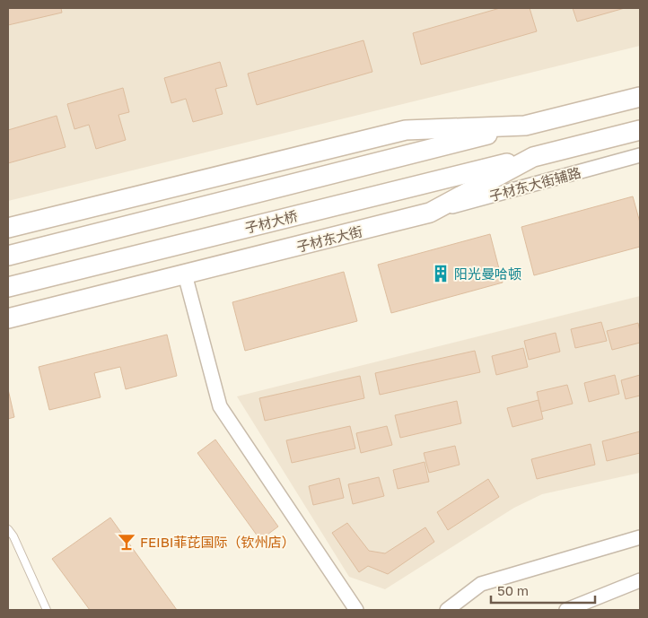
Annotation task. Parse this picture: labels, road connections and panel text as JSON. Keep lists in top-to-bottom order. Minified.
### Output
{"streets":{"main road":["子材大桥","子材东大街"],"street":["子材东大街辅路"]},"crossings":[["子材东大街辅路","子材东大街"],["子材大桥","子材东大街"]],"places":{"building":["阳光曼哈顿"],"bar":["FEIBI菲芘国际（钦州店）"]},"scale_bar":"50 m"}
